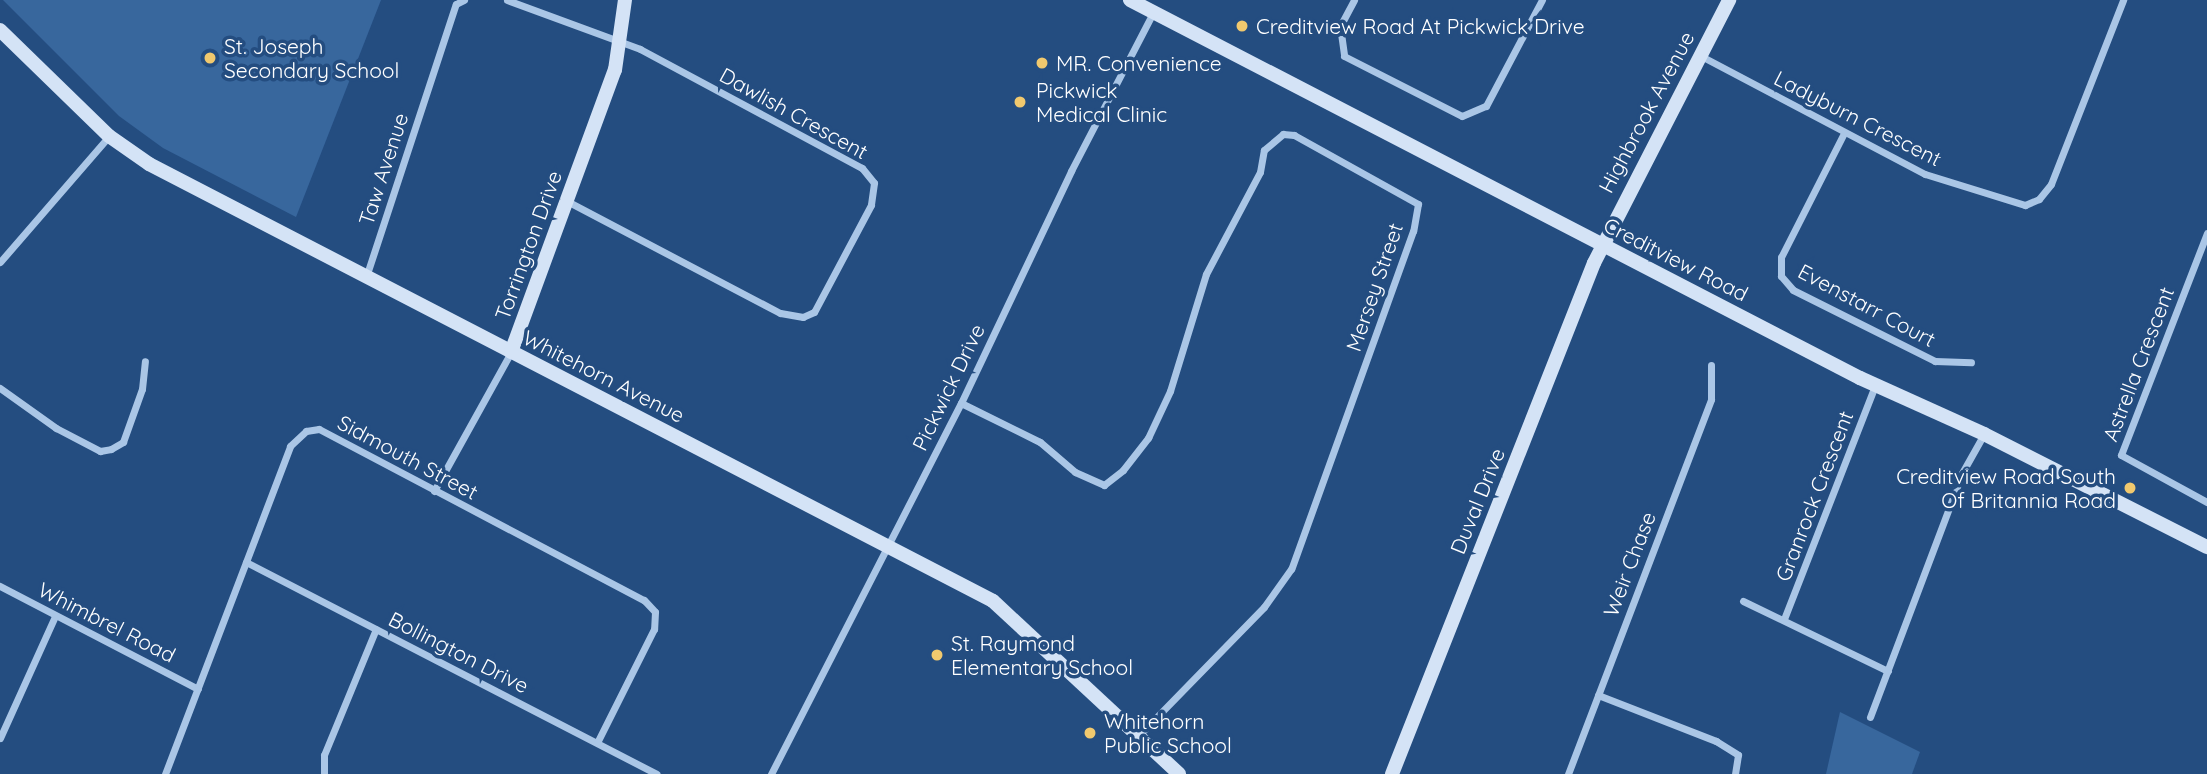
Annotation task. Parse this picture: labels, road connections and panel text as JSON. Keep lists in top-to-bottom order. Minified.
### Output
{"streets":{"street":["Highbrook Avenue","Dawlish Crescent","Ladyburn Crescent","Taw Avenue","Torrington Drive","Creditview Road","Mersey Street","Evenstarr Court","Astrella Crescent","Whitehorn Avenue","Pickwick Drive","Sidmouth Street","Granrock Crescent","Duval Drive","Weir Chase","Whimbrel Road","Bollington Drive"]},"crossings":[["Highbrook Avenue","Ladyburn Crescent"],["Highbrook Avenue","Creditview Road"],["Highbrook Avenue","Duval Drive"],["Dawlish Crescent","Torrington Drive"],["Ladyburn Crescent","Evenstarr Court"],["Taw Avenue","Whitehorn Avenue"],["Torrington Drive","Whitehorn Avenue"],["Torrington Drive","Sidmouth Street"],["Creditview Road","Pickwick Drive"],["Creditview Road","Granrock Crescent"],["Creditview Road","Duval Drive"],["Mersey Street","Whitehorn Avenue"],["Mersey Street","Pickwick Drive"],["Whitehorn Avenue","Pickwick Drive"],["Sidmouth Street","Whimbrel Road"],["Sidmouth Street","Bollington Drive"]],"places":["Creditview Road At Pickwick Drive","St. Joseph Secondary School","MR. Convenience","Pickwick Medical Clinic","Creditview Road South Of Britannia Road","St. Raymond Elementary School","Whitehorn Public School"]}
